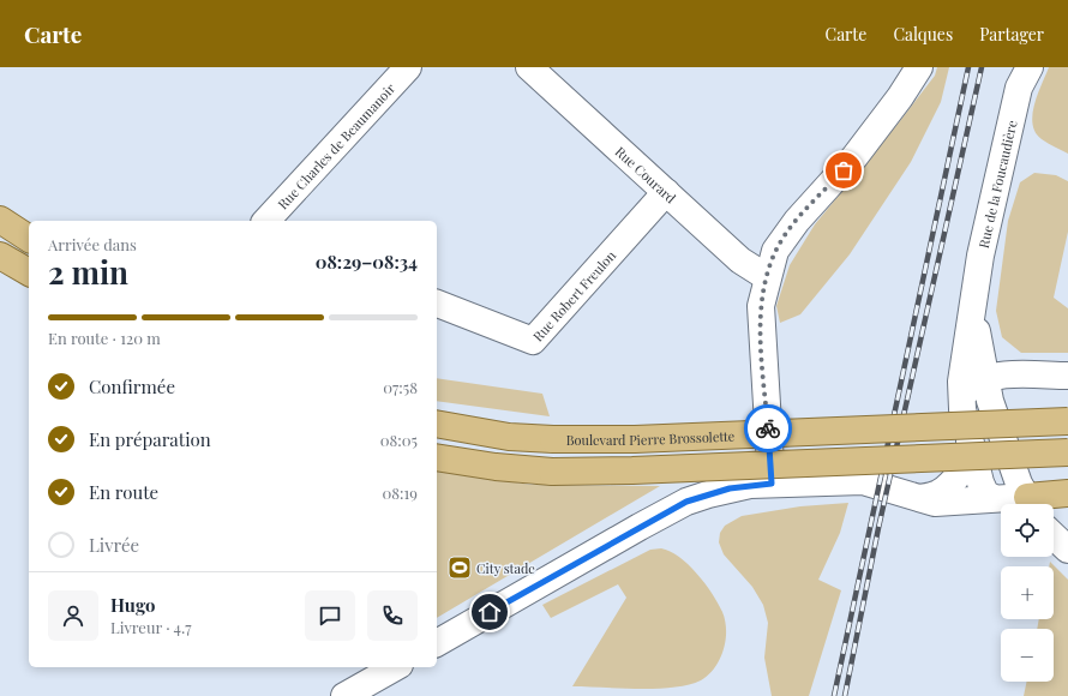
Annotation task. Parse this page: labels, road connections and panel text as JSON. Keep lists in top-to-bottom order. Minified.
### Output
{"streets":{"main road":["Boulevard Pierre Brossolette"],"street":["Rue Charles de Beaumanoir","Rue Courard","Rue de la Foucaudière","Rue Robert Freulon"]},"crossings":[["Rue Courard","Rue Robert Freulon"]],"places":{"sports":["City stade"]},"page":{"header":"Carte","nav":["Carte","Calques","Partager"],"heading":["2 min","Arrivée dans","08:29–08:34"],"panel":["Hugo","Livreur · 4.7"],"bar":"En route · 120 m","list":[["Confirmée","07:58"],["En préparation","08:05"],["En route","08:19"],"Livrée"],"map_buttons":["+","−"]}}
